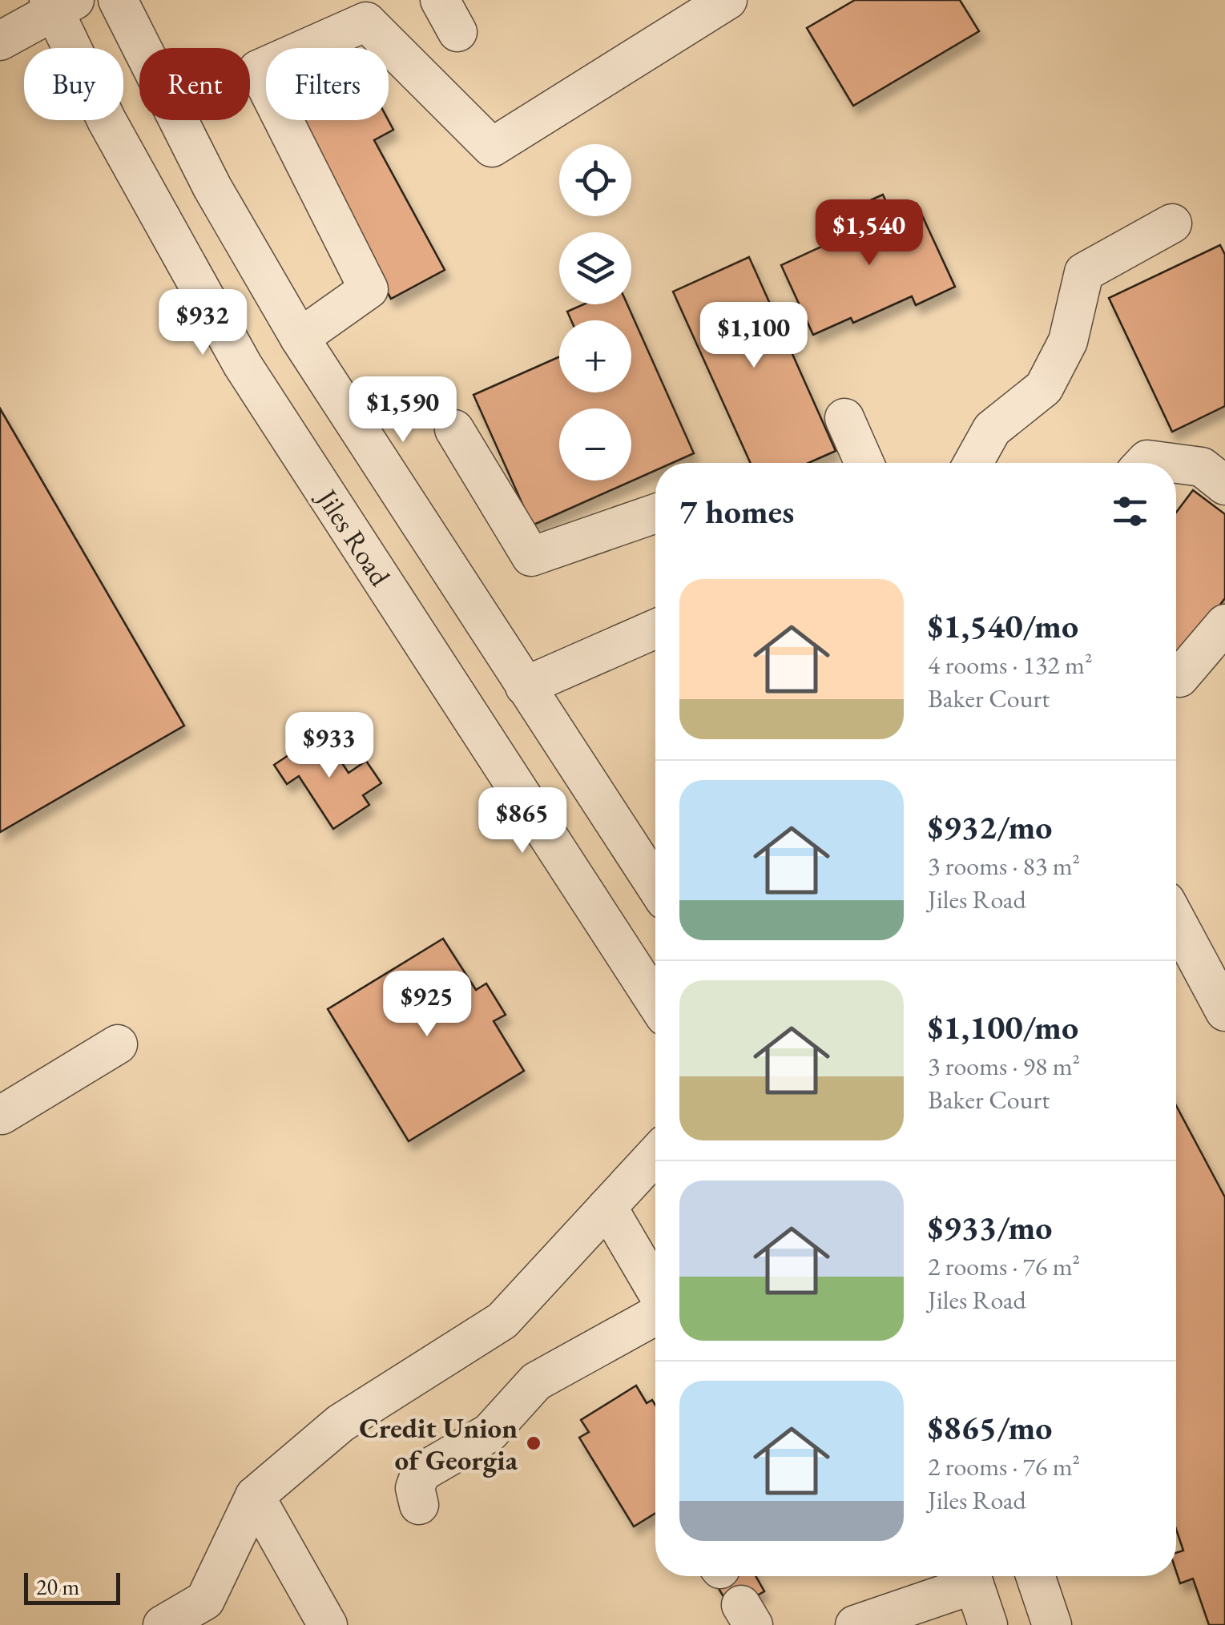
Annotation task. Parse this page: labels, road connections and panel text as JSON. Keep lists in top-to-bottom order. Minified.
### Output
{"streets":{"street":["Jiles Road"]},"places":["Credit Union of Georgia"],"scale_bar":"20 m","page":{"chip":["Buy","Rent","Filters"],"map_buttons":["+","−"],"price":["$1,540","$932","$1,100","$1,590","$933","$865","$925"],"heading":"7 homes","list":[{"name":"$1,540/mo","note":"4 rooms · 132 m² · Baker Court"},{"name":"$932/mo","note":"3 rooms · 83 m² · Jiles Road"},{"name":"$1,100/mo","note":"3 rooms · 98 m² · Baker Court"},{"name":"$933/mo","note":"2 rooms · 76 m² · Jiles Road"},{"name":"$865/mo","note":"2 rooms · 76 m² · Jiles Road"}],"scale":"20 m"}}
